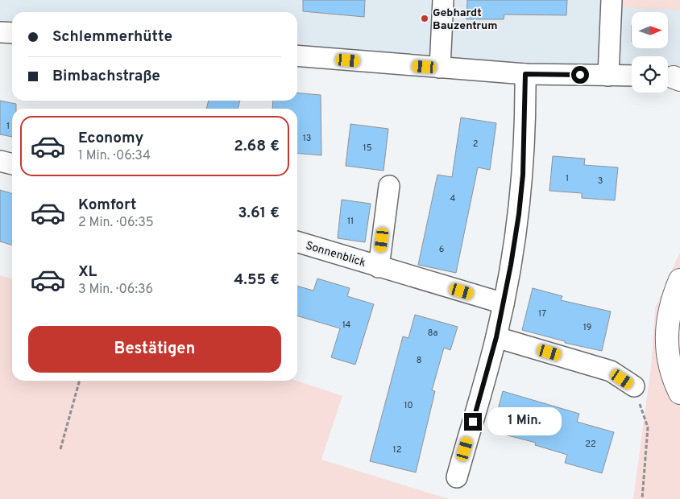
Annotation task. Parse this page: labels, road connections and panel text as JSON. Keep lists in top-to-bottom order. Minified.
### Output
{"streets":{"street":["Sonnenblick"]},"places":["Gebhardt Bauzentrum"],"house_numbers":["1","13","2","15","1","3","4","11","6","17","14","19","8a","8","10","22","12"],"north":"right","page":{"banner":["Schlemmerhütte","Bimbachstraße"],"list":[{"name":"Economy","note":"1 Min. · 06:34","value":"2.68 €"},{"name":"Komfort","note":"2 Min. · 06:35","value":"3.61 €"},{"name":"XL","note":"3 Min. · 06:36","value":"4.55 €"}],"buttons":"Bestätigen","bubble":"1 Min."}}
